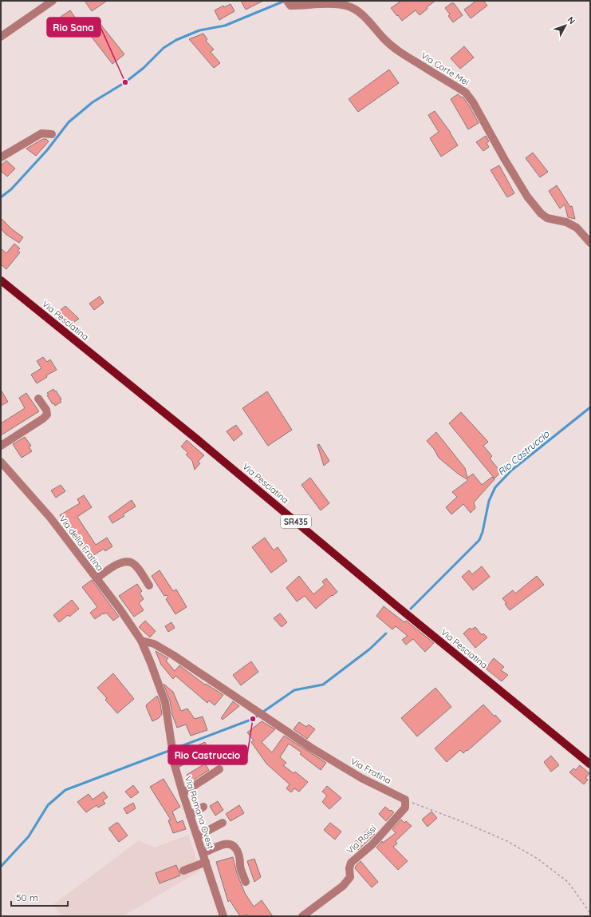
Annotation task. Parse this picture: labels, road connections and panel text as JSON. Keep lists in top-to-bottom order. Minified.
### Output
{"streets":{"main road":["Via Pesciatina","SR435"],"street":["Via Corte Mei","Via della Fratina","Via Fratina","Via Romana Ovest","Via Rossi"]},"crossings":[["Via della Fratina","Via Fratina"],["Via della Fratina","Via Romana Ovest"],["Via Fratina","Via Romana Ovest"],["Via Fratina","Via Rossi"]],"water":["Rio Castruccio"],"places":["Rio Sana","Rio Castruccio"],"scale_bar":"50 m","north":"top right"}
